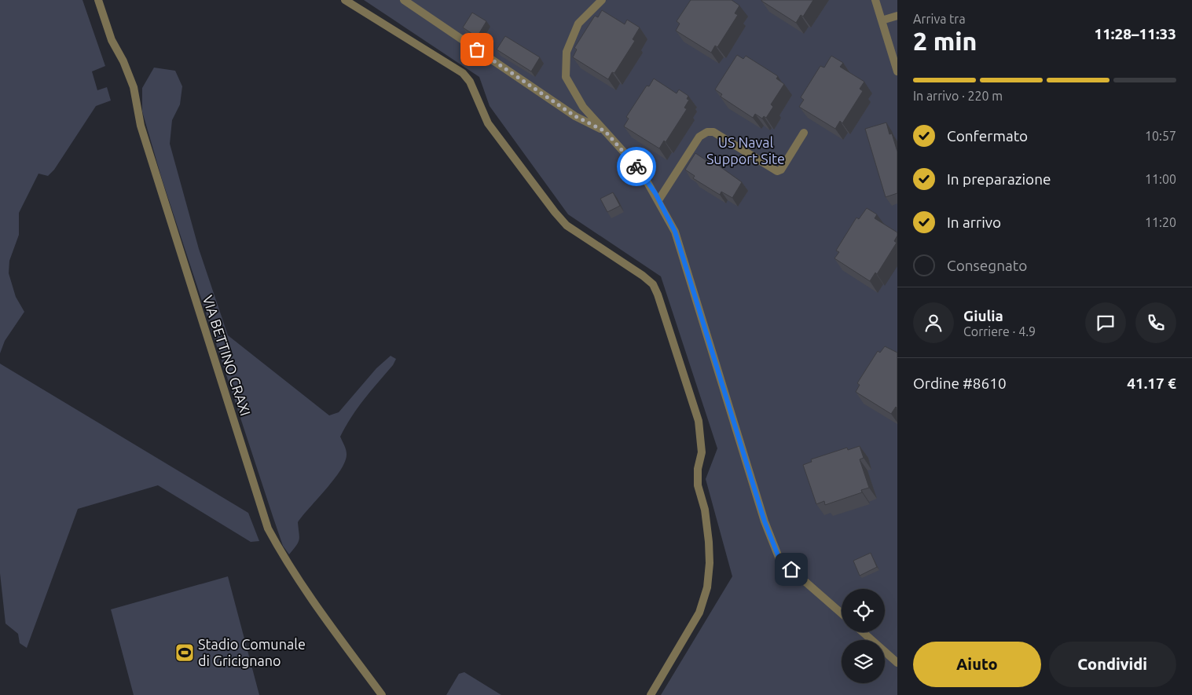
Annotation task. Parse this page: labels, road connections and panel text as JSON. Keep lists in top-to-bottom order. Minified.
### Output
{"streets":{"street":["VIA BETTINO CRAXI"]},"parks":["US Naval Support Site"],"places":{"sports":["Stadio Comunale di Gricignano"]},"page":{"heading":["2 min","Arriva tra","11:28–11:33"],"panel":["Giulia","Corriere · 4.9","Ordine #8610","41.17 €"],"bar":"In arrivo · 220 m","list":[["Confermato","10:57"],["In preparazione","11:00"],["In arrivo","11:20"],"Consegnato"],"buttons":["Aiuto","Condividi"]}}
